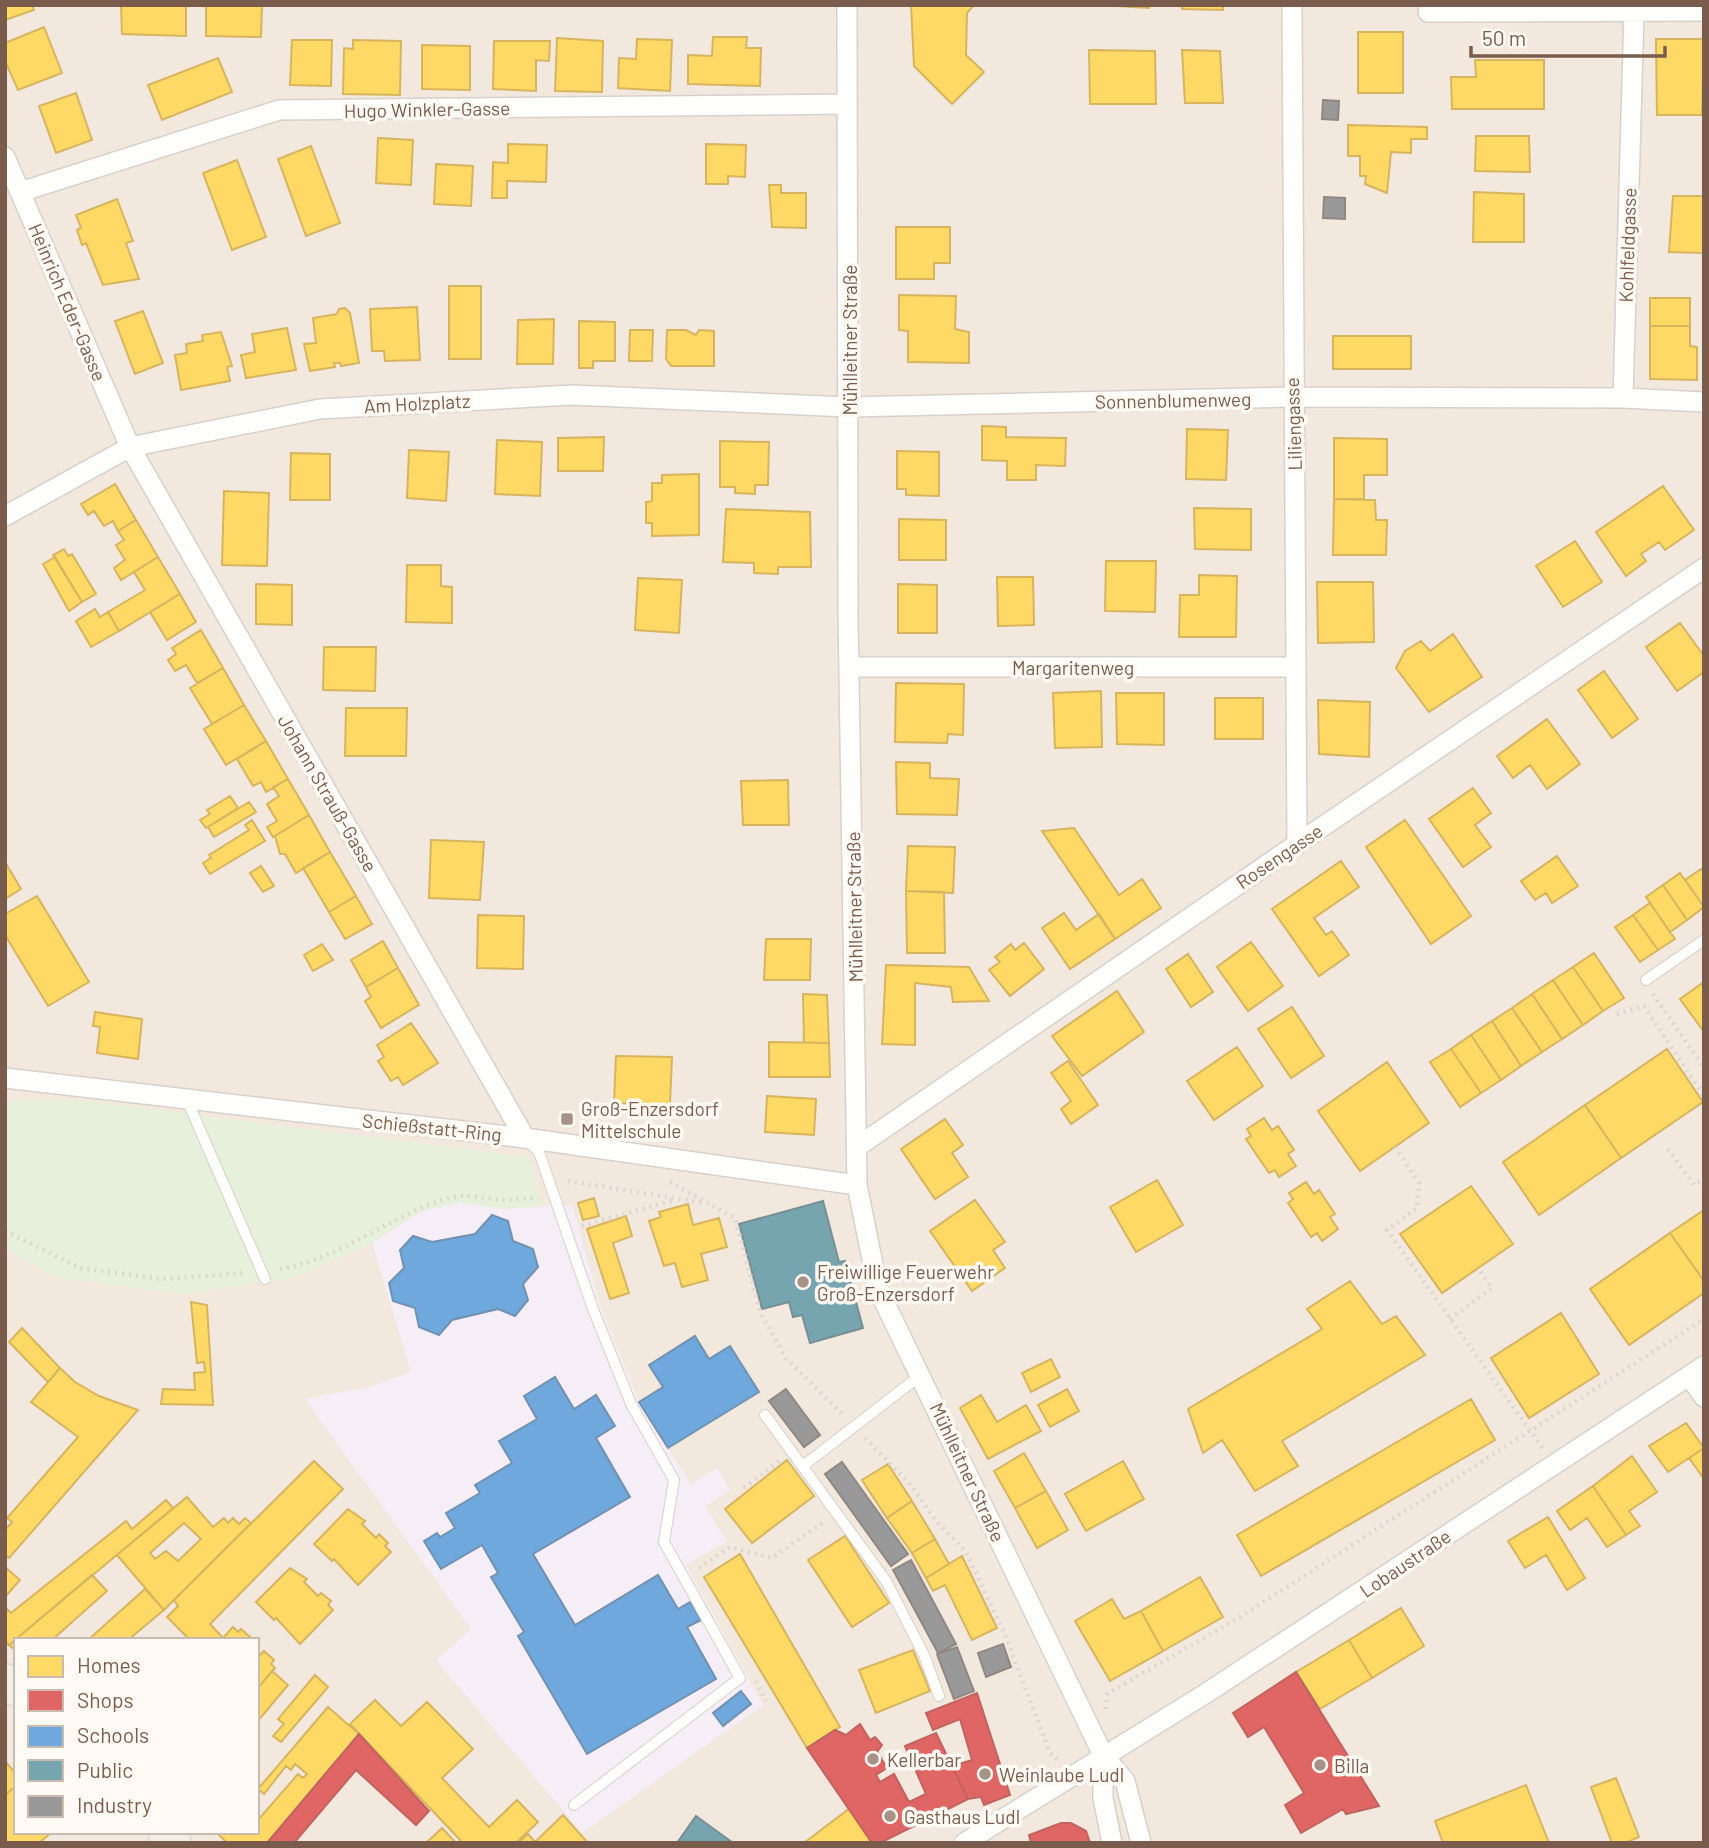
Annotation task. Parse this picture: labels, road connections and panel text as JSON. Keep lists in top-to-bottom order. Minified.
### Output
{"streets":{"street":["Hugo Winkler-Gasse","Kohlfeldgasse","Heinrich Eder-Gasse","Mühlleitner Straße","Sonnenblumenweg","Am Holzplatz","Liliengasse","Margaritenweg","Johann Strauß-Gasse","Rosengasse","Schießstatt-Ring","Lobaustraße"]},"crossings":[["Hugo Winkler-Gasse","Heinrich Eder-Gasse"],["Hugo Winkler-Gasse","Mühlleitner Straße"],["Kohlfeldgasse","Sonnenblumenweg"],["Heinrich Eder-Gasse","Am Holzplatz"],["Heinrich Eder-Gasse","Johann Strauß-Gasse"],["Mühlleitner Straße","Sonnenblumenweg"],["Mühlleitner Straße","Am Holzplatz"],["Mühlleitner Straße","Margaritenweg"],["Mühlleitner Straße","Rosengasse"],["Mühlleitner Straße","Schießstatt-Ring"],["Mühlleitner Straße","Lobaustraße"],["Sonnenblumenweg","Am Holzplatz"],["Sonnenblumenweg","Liliengasse"],["Am Holzplatz","Johann Strauß-Gasse"],["Liliengasse","Margaritenweg"],["Liliengasse","Rosengasse"],["Johann Strauß-Gasse","Schießstatt-Ring"]],"places":{"transit":["Groß-Enzersdorf Mittelschule"],"other":["Freiwillige Feuerwehr Groß-Enzersdorf","Kellerbar","Billa","Weinlaube Ludl","Gasthaus Ludl"]},"legend":["Homes","Shops","Schools","Public","Industry"],"scale_bar":"50 m"}
